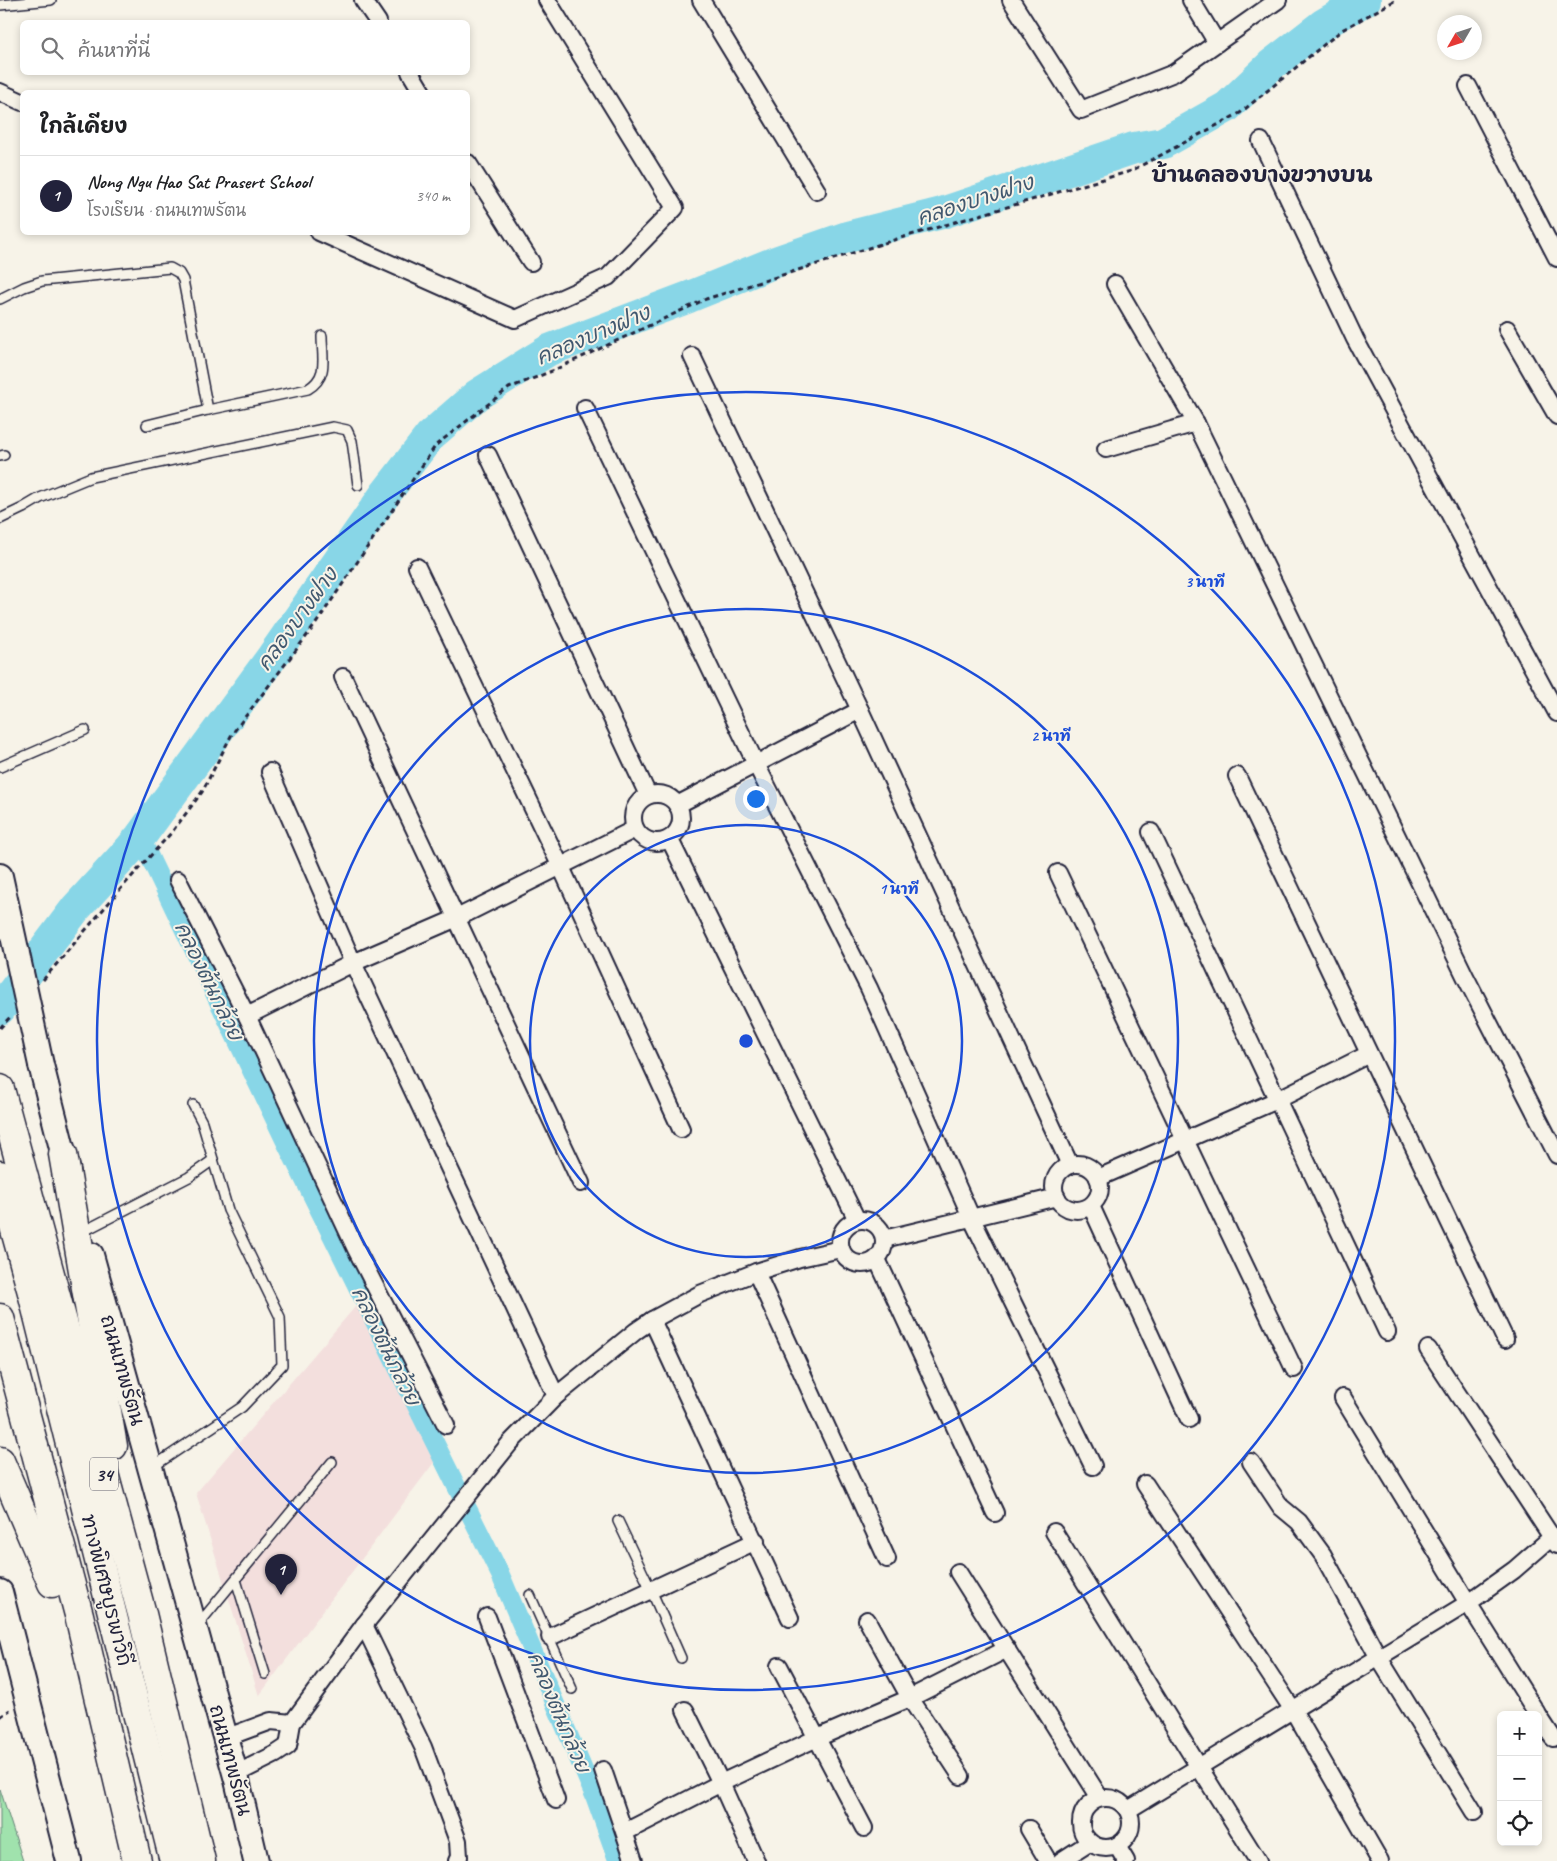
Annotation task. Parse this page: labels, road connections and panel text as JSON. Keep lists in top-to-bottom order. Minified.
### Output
{"streets":{"highway":["34","ทางพิเศษบูรพาวิถี"],"main road":["ถนนเทพรัตน"]},"districts":["บ้านคลองบางขวางบน"],"water":["คลองบางฝาง","คลองต้นกล้วย"],"north":"bottom left","page":{"search":"ค้นหาที่นี่","heading":"ใกล้เคียง","list":[{"mark":"1","name":"Nong Ngu Hao Sat Prasert School","note":"โรงเรียน · ถนนเทพรัตน","value":"340 m"}],"pins":"1","map_buttons":["+","−"]},"rings":["3 นาที","2 นาที","1 นาที"]}
